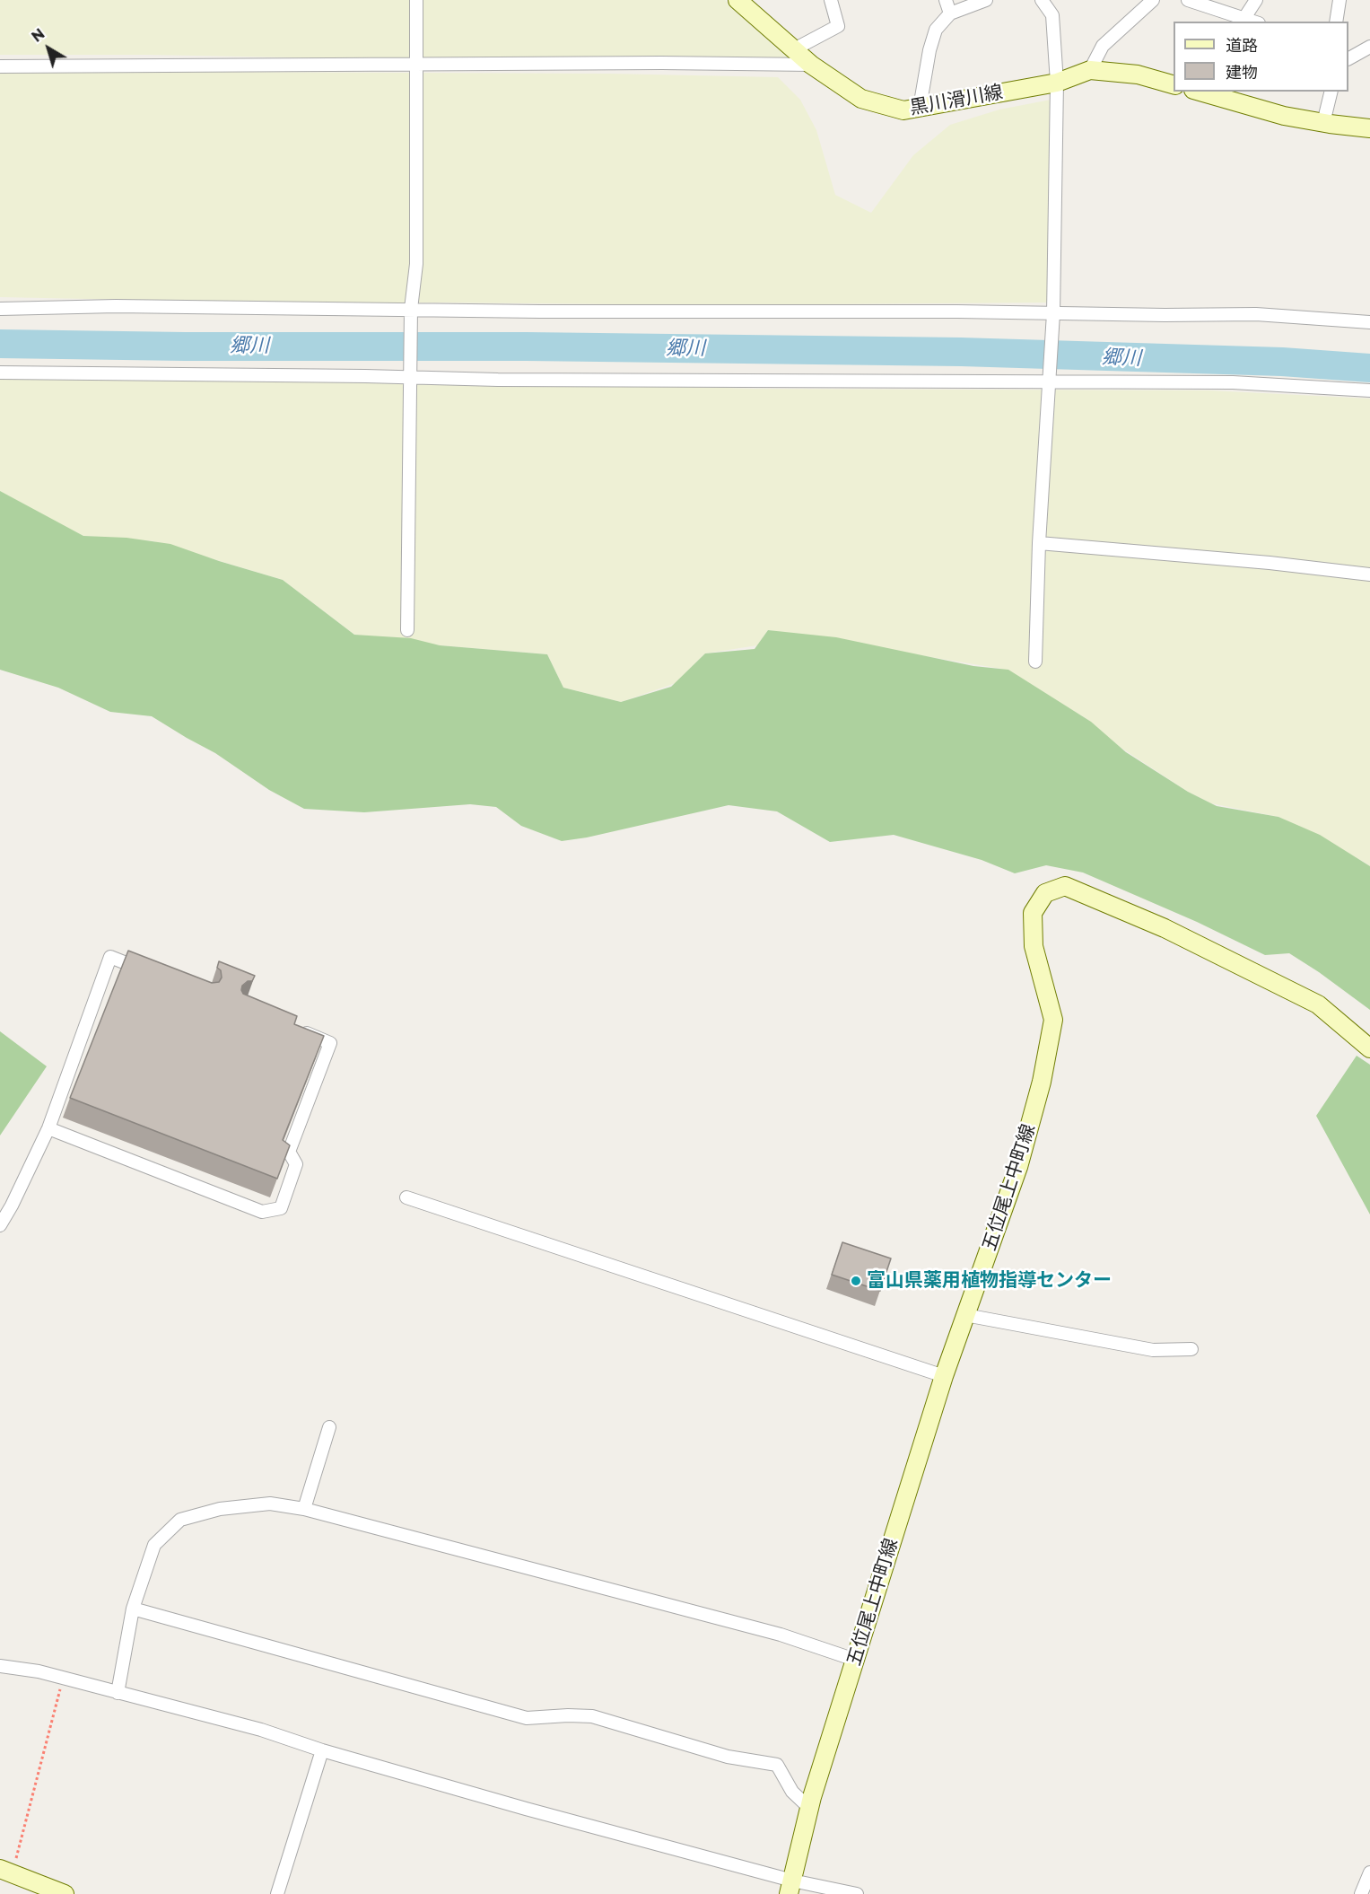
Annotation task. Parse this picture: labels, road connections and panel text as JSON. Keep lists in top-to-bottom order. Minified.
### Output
{"streets":{"main road":["黒川滑川線","五位尾上中町線"]},"water":["郷川"],"places":["富山県薬用植物指導センター"],"legend":["道路","建物"],"north":"top left"}
